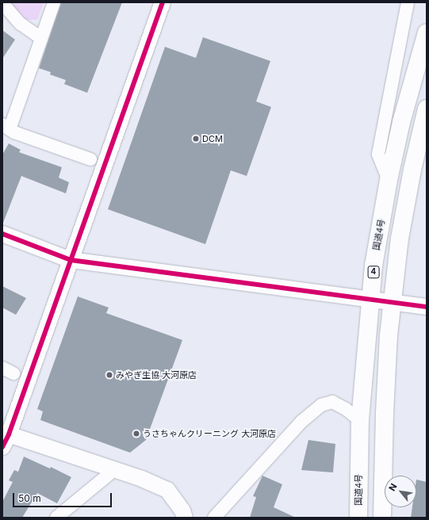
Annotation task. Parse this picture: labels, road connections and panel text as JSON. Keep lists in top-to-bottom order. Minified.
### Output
{"streets":{"highway":["国道4号","4"]},"places":["DCM","みやぎ生協 大河原店","うさちゃんクリーニング 大河原店"],"scale_bar":"50 m","north":"top left"}
